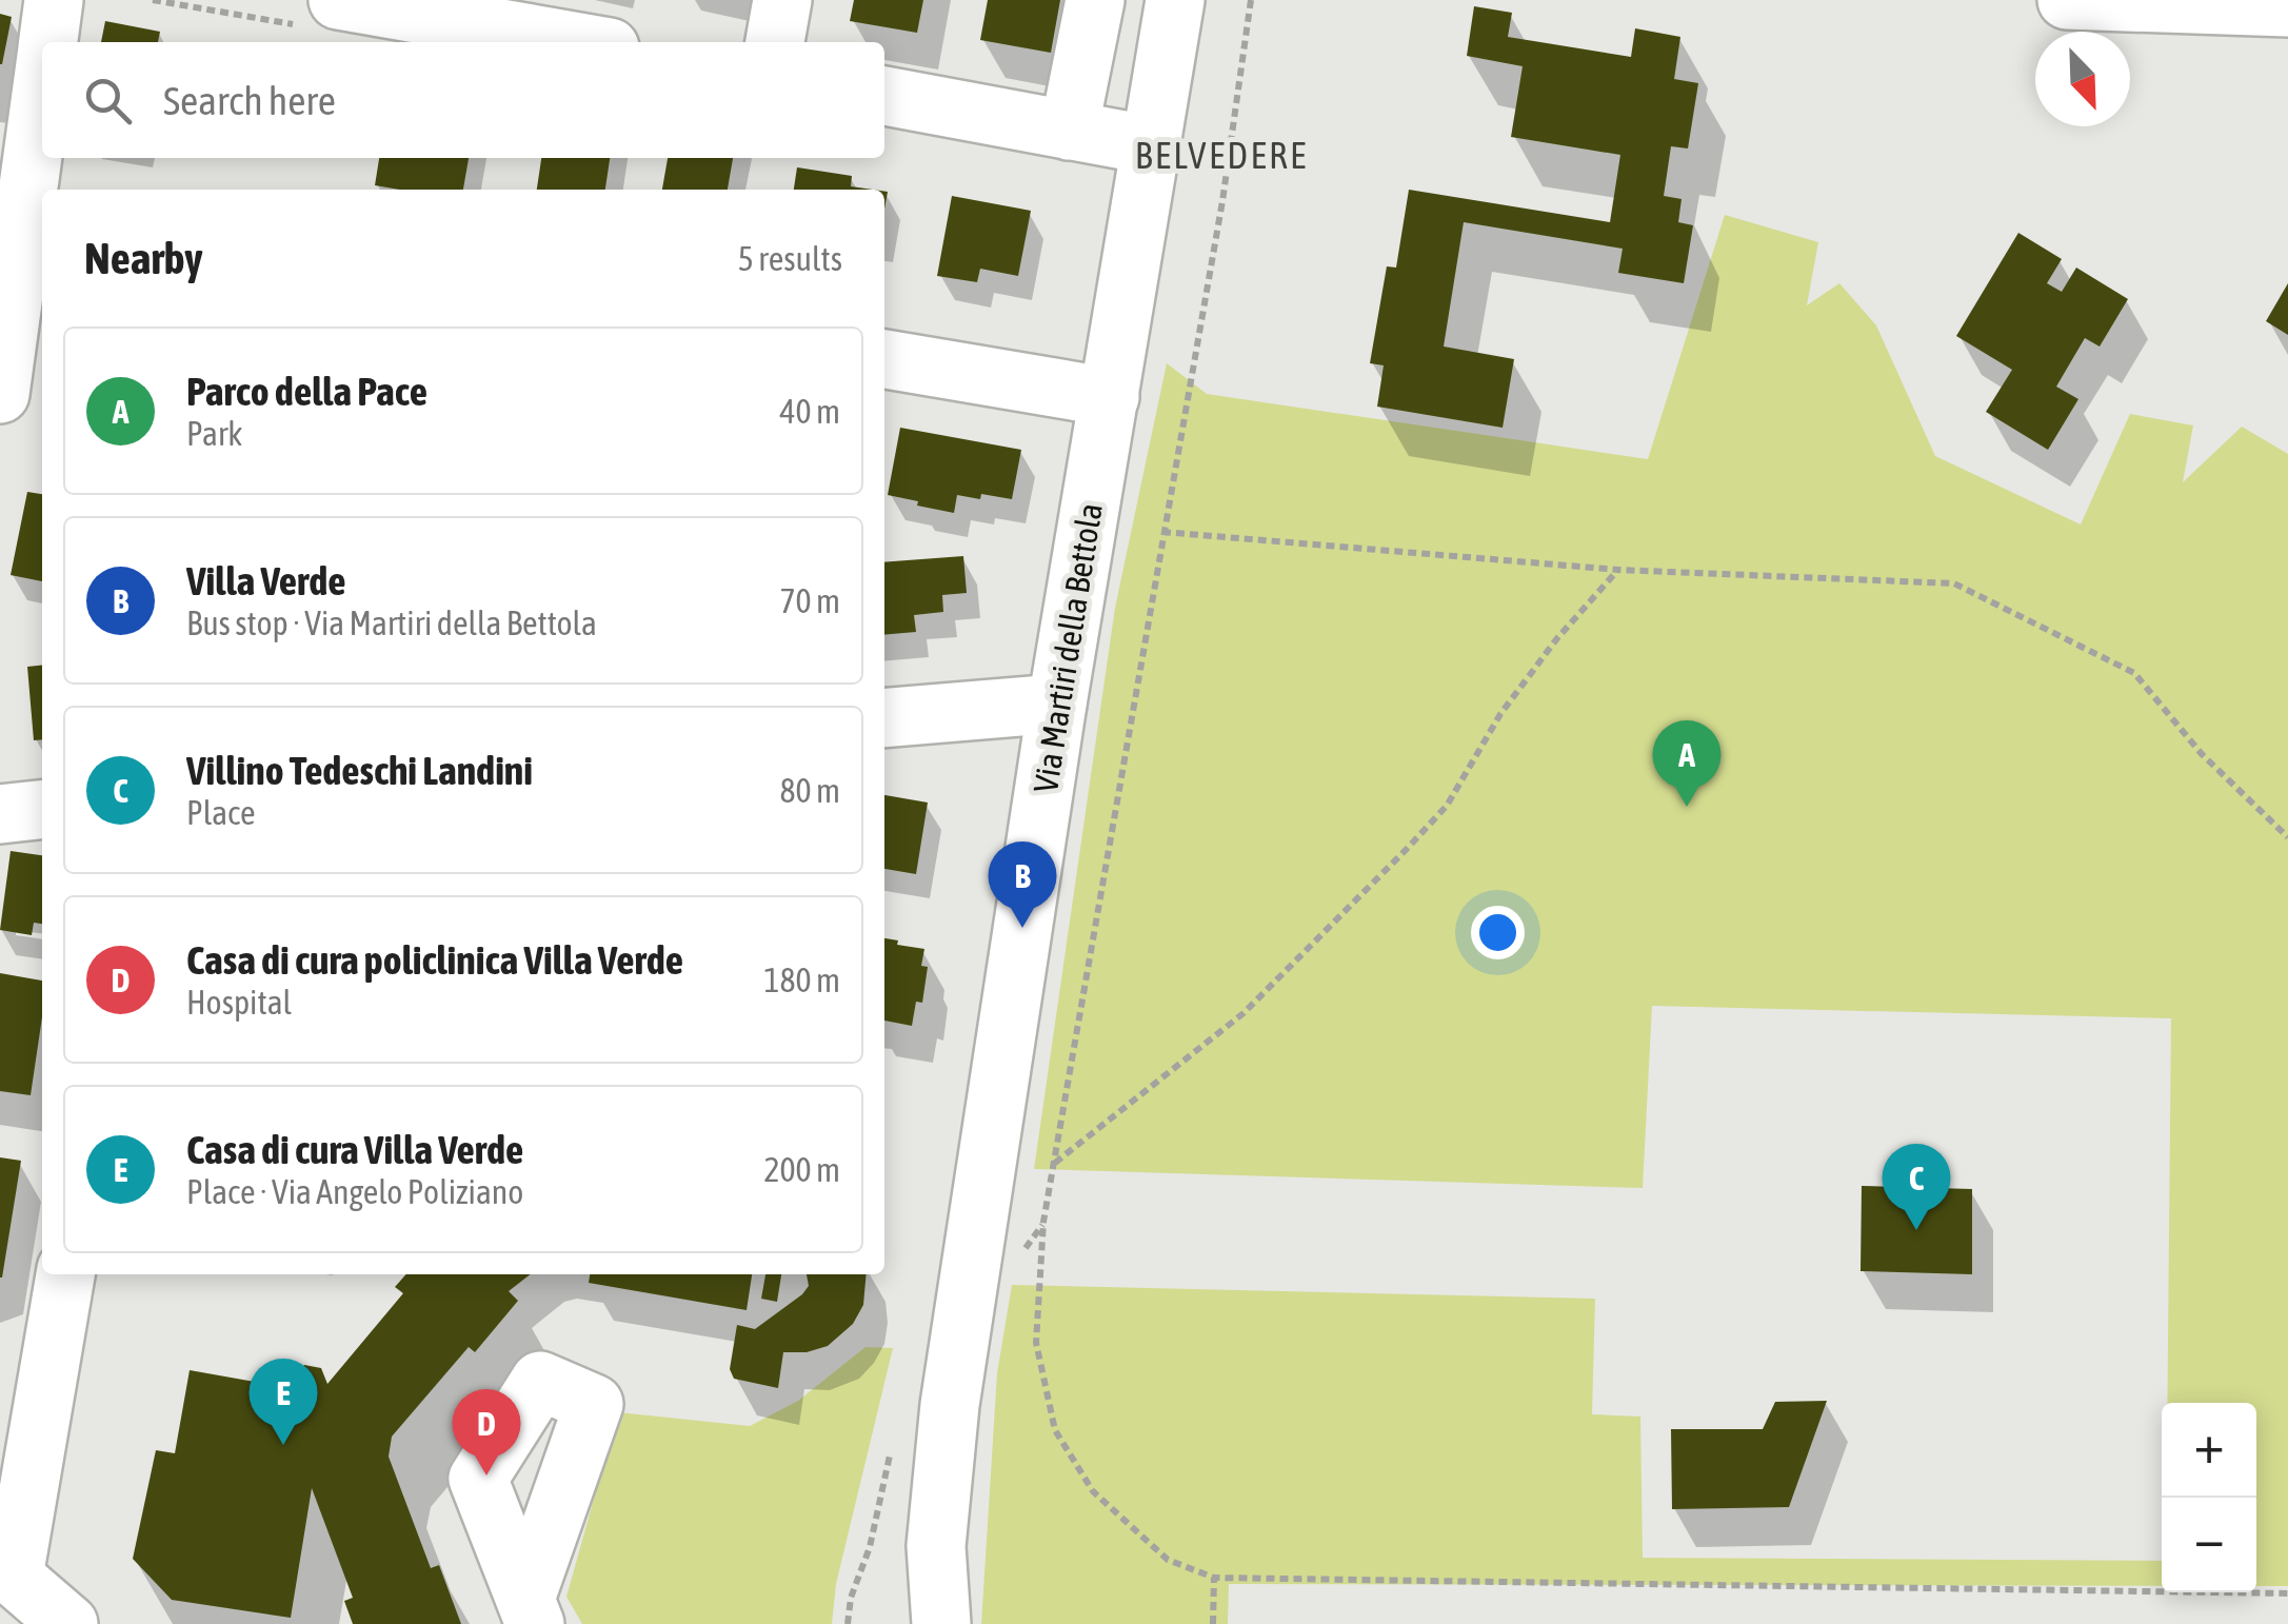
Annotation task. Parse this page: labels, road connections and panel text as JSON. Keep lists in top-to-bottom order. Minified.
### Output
{"streets":{"street":["Via Martiri della Bettola"]},"districts":["BELVEDERE"],"north":"bottom right","page":{"search":"Search here","heading":["Nearby","5 results"],"list":[{"mark":"A","name":"Parco della Pace","note":"Park","value":"40 m"},{"mark":"B","name":"Villa Verde","note":"Bus stop · Via Martiri della Bettola","value":"70 m"},{"mark":"C","name":"Villino Tedeschi Landini","note":"Place","value":"80 m"},{"mark":"D","name":"Casa di cura policlinica Villa Verde","note":"Hospital","value":"180 m"},{"mark":"E","name":"Casa di cura Villa Verde","note":"Place · Via Angelo Poliziano","value":"200 m"}],"pins":["A","B","C","E","D"],"map_buttons":["+","−"]}}
